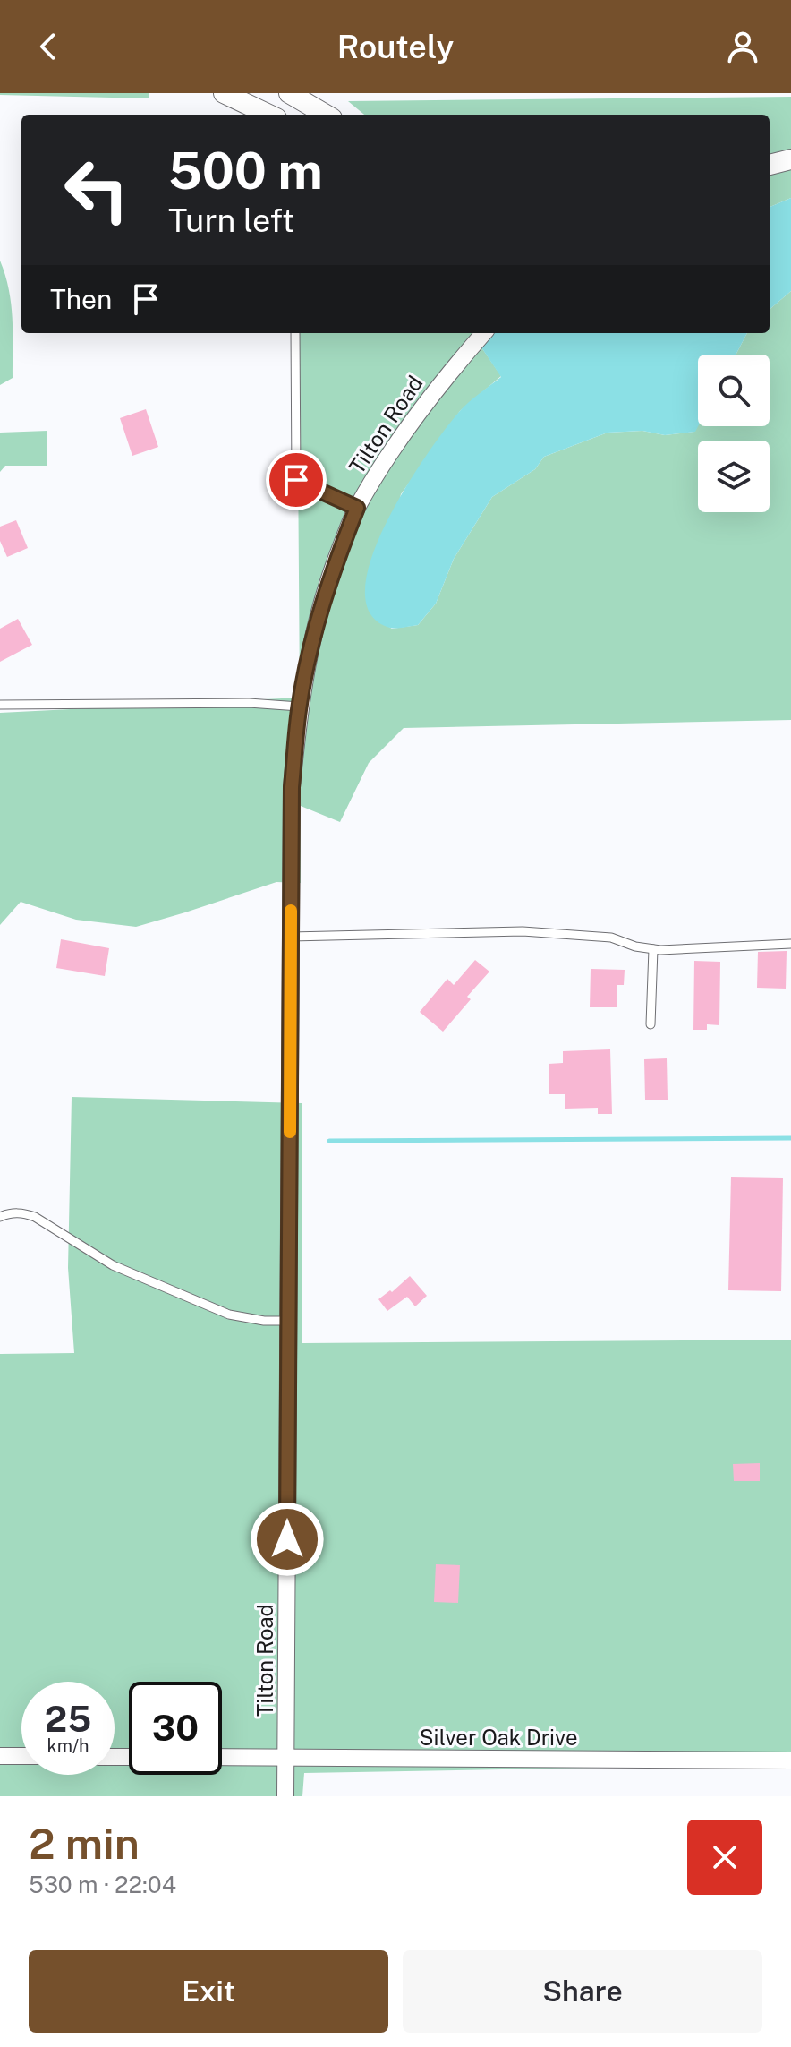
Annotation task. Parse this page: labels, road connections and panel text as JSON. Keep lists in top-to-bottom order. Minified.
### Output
{"streets":{"street":["Tilton Road","Silver Oak Drive"]},"crossings":[["Tilton Road","Silver Oak Drive"]],"page":{"header":"Routely","turn":["500 m","Turn left"],"then":"Then","speed":"25 km/h","limit":"30","heading":["2 min","530 m · 22:04"],"buttons":["Exit","Share"]}}
